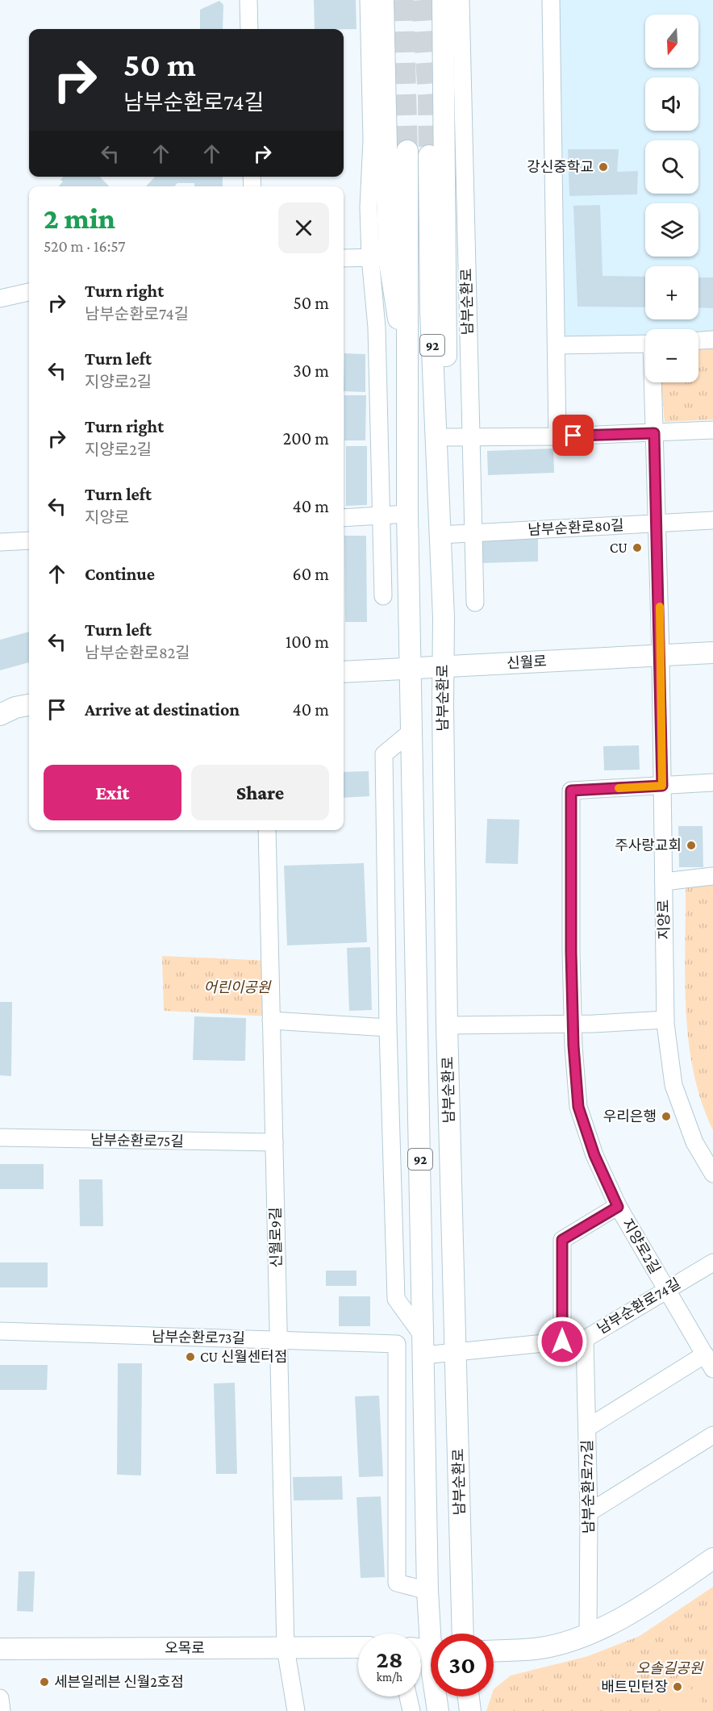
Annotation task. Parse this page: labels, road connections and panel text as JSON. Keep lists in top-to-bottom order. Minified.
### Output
{"streets":{"main road":["남부순환로","92","신월로","오목로"],"street":["남부순환로80길","지양로","남부순환로75길","신월로9길","지양로2길","남부순환로74길","남부순환로73길","남부순환로72길"]},"crossings":[["남부순환로","남부순환로80길"],["남부순환로","신월로"],["남부순환로","남부순환로74길"],["남부순환로","남부순환로73길"],["남부순환로80길","지양로"],["신월로","지양로"],["지양로","지양로2길"],["남부순환로75길","신월로9길"],["신월로9길","남부순환로73길"],["신월로9길","오목로"],["지양로2길","남부순환로74길"],["지양로2길","남부순환로72길"],["남부순환로74길","남부순환로72길"]],"parks":["어린이공원","오솔길공원"],"places":["강신중학교","CU","주사랑교회","우리은행","CU 신월센터점","세븐일레븐 신월2호점","배트민턴장"],"north":"bottom","page":{"map_buttons":["+","−"],"turn":["50 m","남부순환로74길"],"heading":["2 min","520 m · 16:57"],"list":[{"name":"Turn right","note":"남부순환로74길","value":"50 m"},{"name":"Turn left","note":"지양로2길","value":"30 m"},{"name":"Turn right","note":"지양로2길","value":"200 m"},{"name":"Turn left","note":"지양로","value":"40 m"},{"name":"Continue","value":"60 m"},{"name":"Turn left","note":"남부순환로82길","value":"100 m"},{"name":"Arrive at destination","value":"40 m"}],"buttons":["Exit","Share"],"speed":"28 km/h","limit":"30"}}
